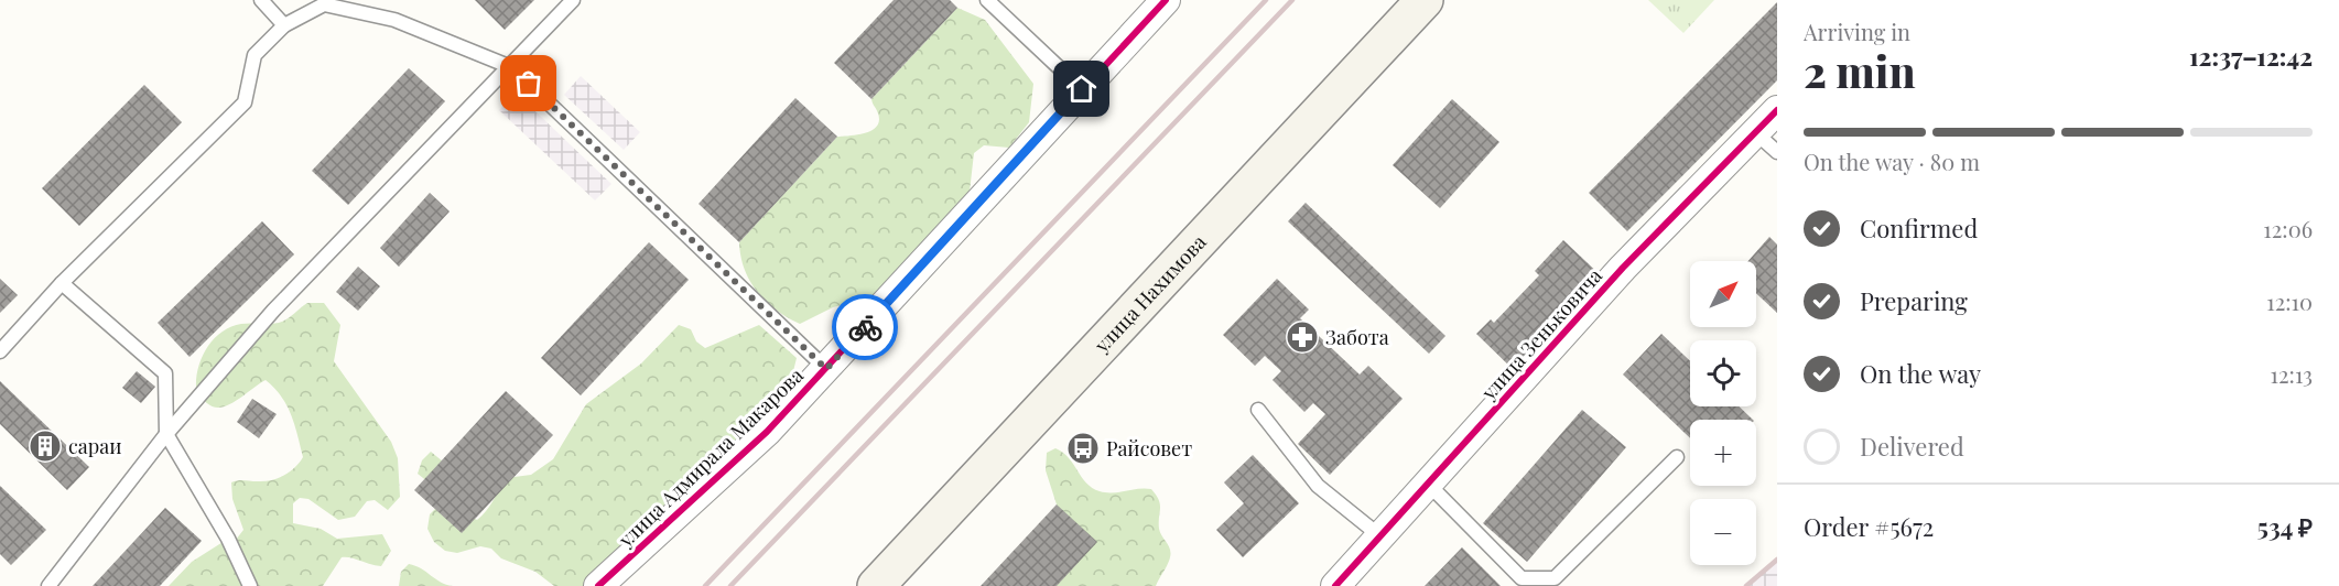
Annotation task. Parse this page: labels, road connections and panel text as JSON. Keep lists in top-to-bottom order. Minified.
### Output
{"streets":{"main road":["улица Нахимова"],"street":["улица Зеньковича","улица Адмирала Макарова"]},"places":{"pharmacy":["Забота"],"building":["сараи"],"bus stop":["Райсовет"]},"north":"top right","page":{"heading":["2 min","Arriving in","12:37–12:42"],"panel":["Order #5672","534 ₽"],"bar":"On the way · 80 m","list":[["Confirmed","12:06"],["Preparing","12:10"],["On the way","12:13"],"Delivered"],"map_buttons":["+","−"]}}
